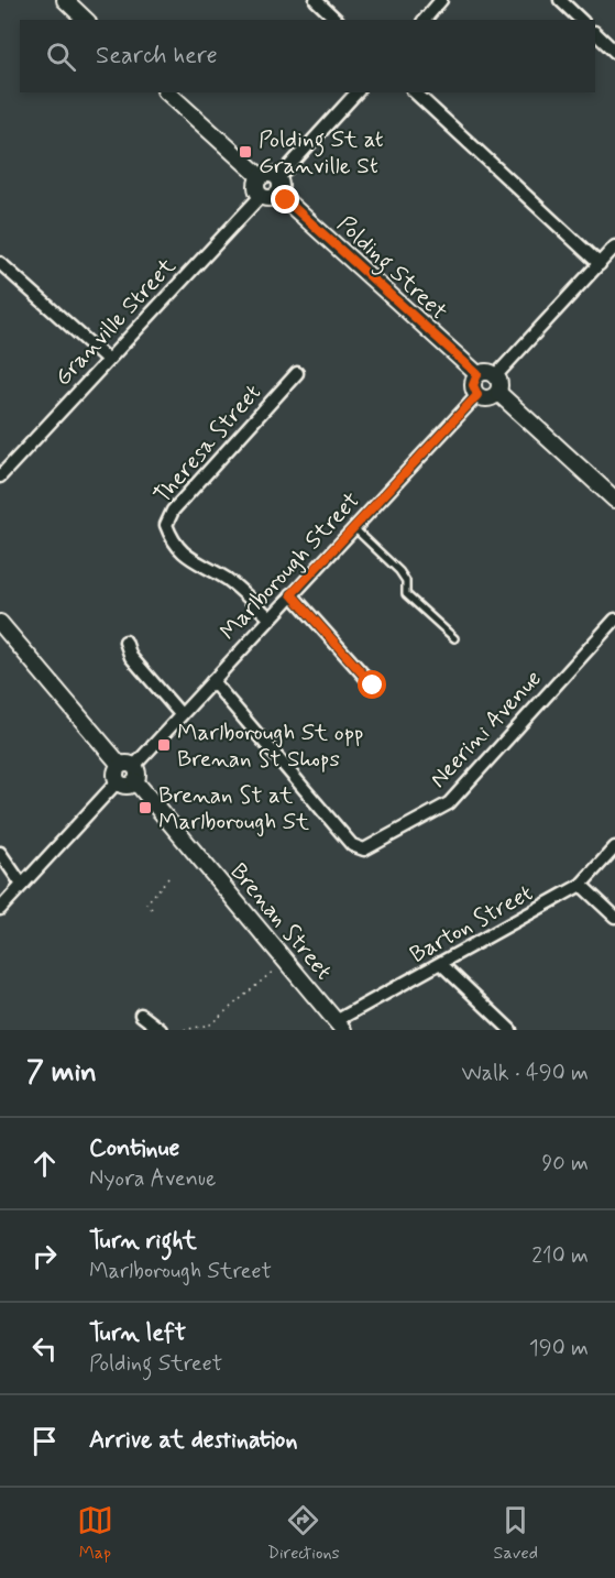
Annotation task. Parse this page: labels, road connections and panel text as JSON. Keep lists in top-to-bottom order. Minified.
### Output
{"streets":{"main road":["Polding Street","Brenan Street"],"street":["Granville Street","Theresa Street","Marlborough Street","Neerini Avenue","Barton Street"]},"crossings":[["Polding Street","Granville Street"],["Polding Street","Marlborough Street"],["Theresa Street","Marlborough Street"],["Marlborough Street","Neerini Avenue"],["Marlborough Street","Brenan Street"],["Brenan Street","Barton Street"]],"places":{"transit":["Polding St at Granville St","Marlborough St opp Brenan St Shops","Brenan St at Marlborough St"]},"page":{"search":"Search here","heading":["7 min","Walk · 490 m"],"list":[["Continue","Nyora Avenue","90 m"],["Turn right","Marlborough Street","210 m"],["Turn left","Polding Street","190 m"],"Arrive at destination"],"nav":["Map","Directions","Saved"]}}
